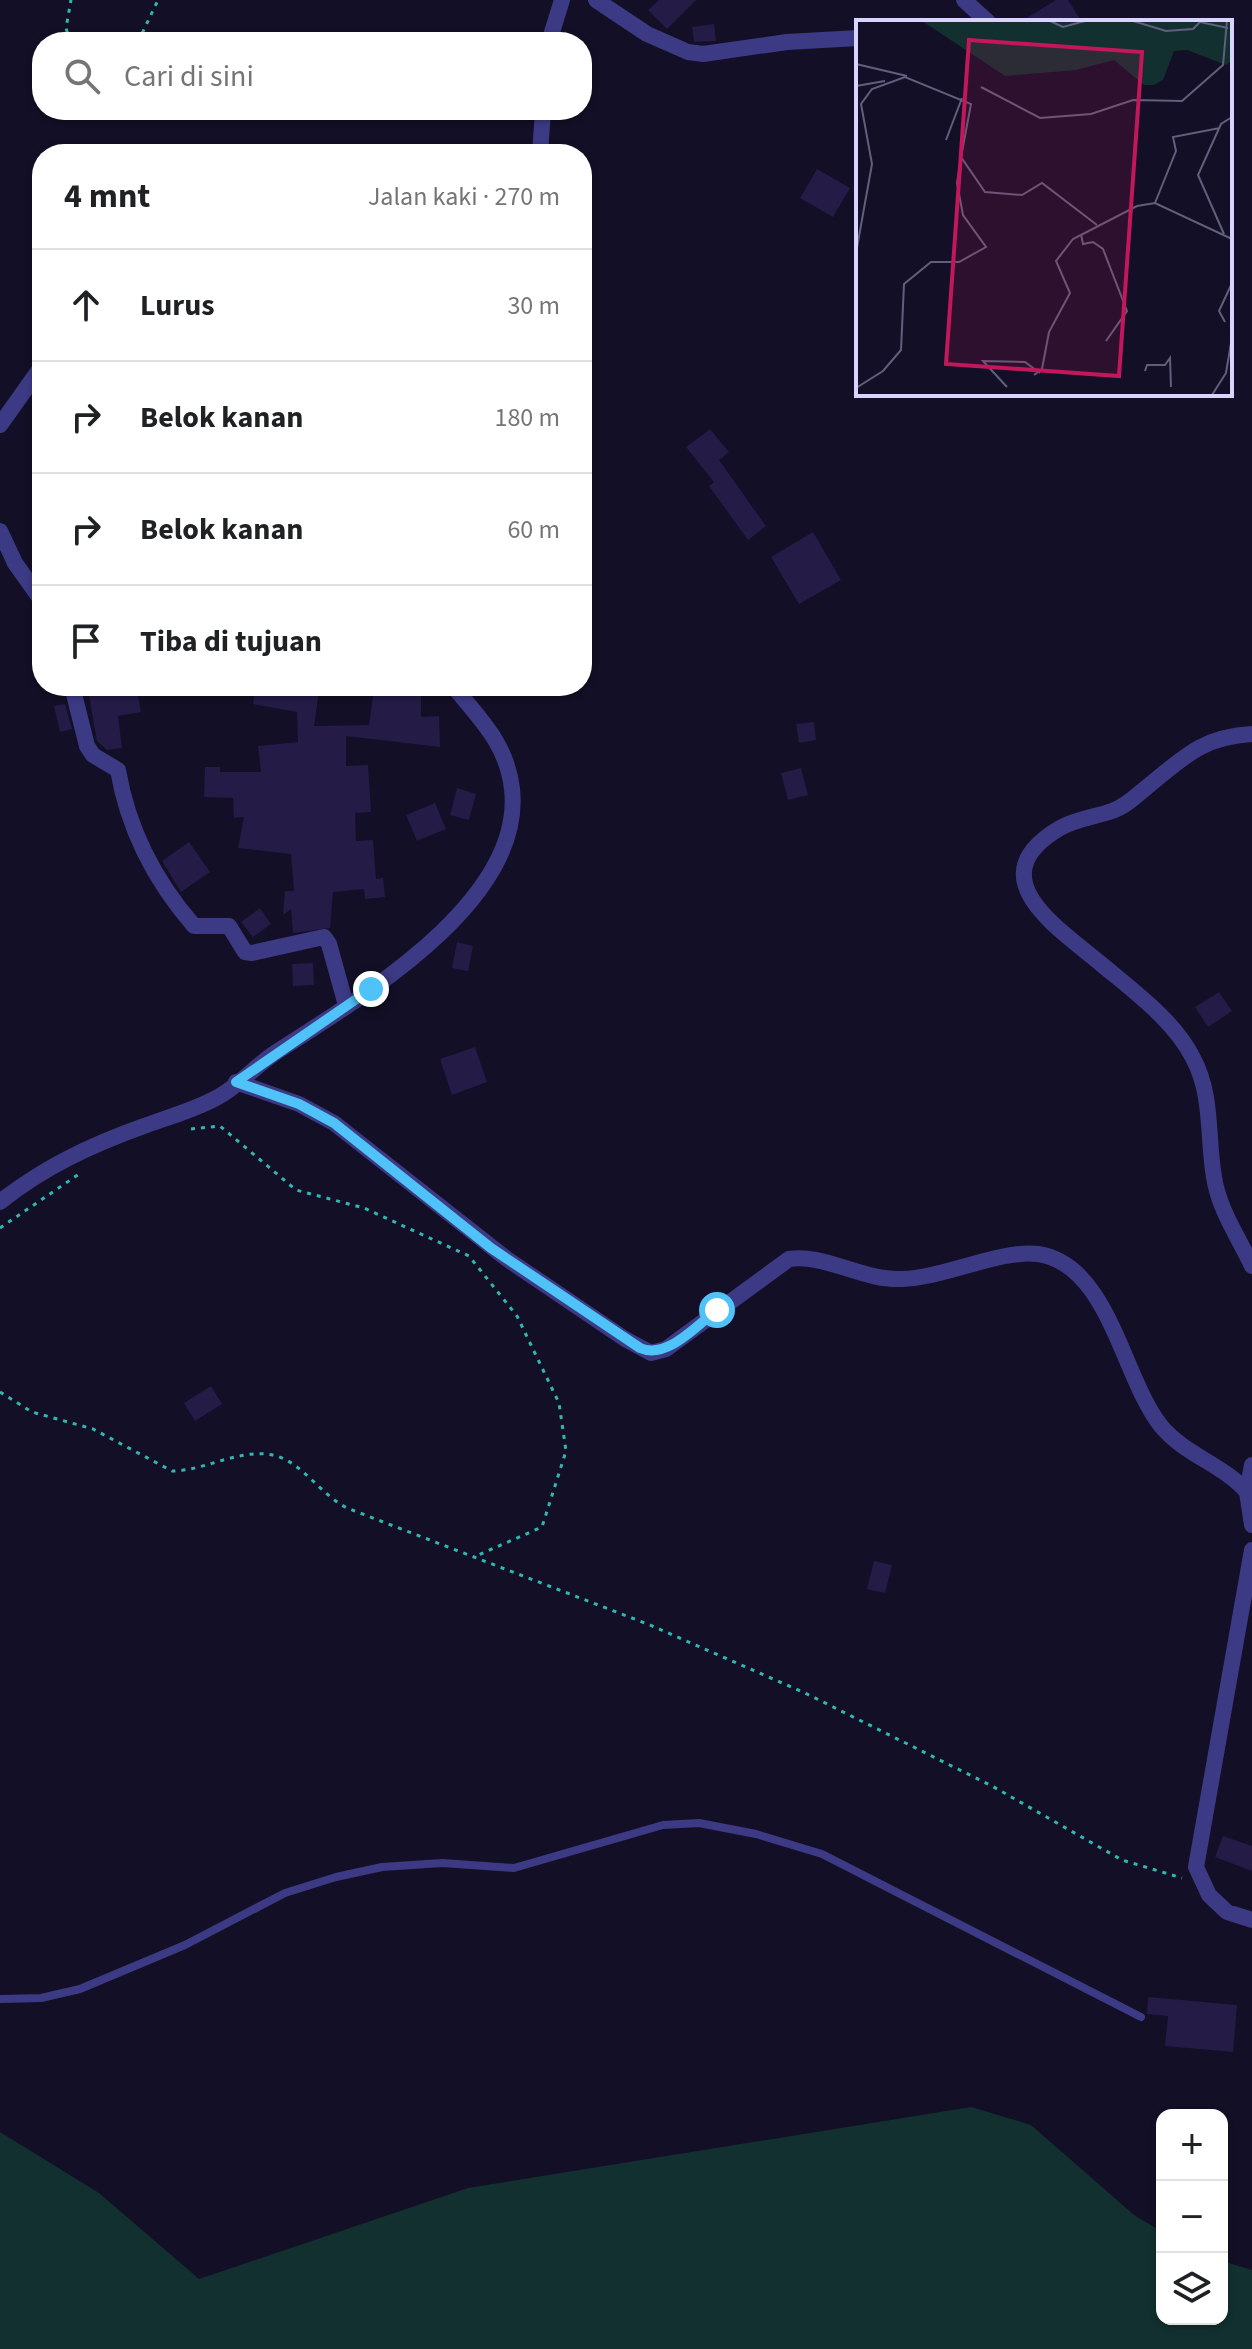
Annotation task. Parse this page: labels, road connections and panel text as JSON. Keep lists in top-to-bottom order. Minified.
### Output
{"page":{"search":"Cari di sini","heading":["4 mnt","Jalan kaki · 270 m"],"list":[["Lurus","30 m"],["Belok kanan","180 m"],["Belok kanan","60 m"],"Tiba di tujuan"],"map_buttons":["+","−"]}}
